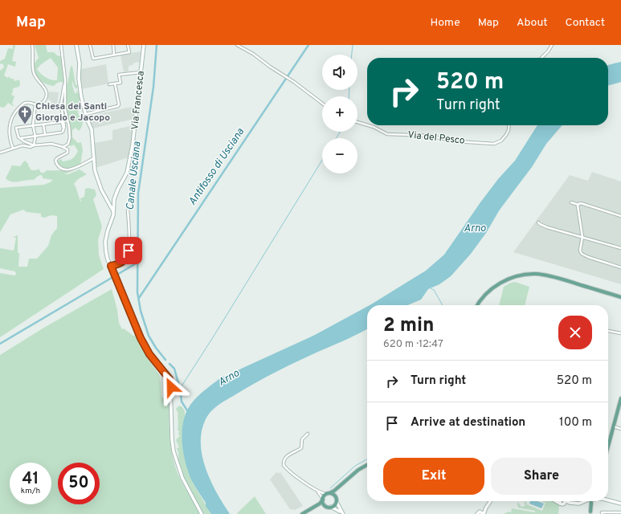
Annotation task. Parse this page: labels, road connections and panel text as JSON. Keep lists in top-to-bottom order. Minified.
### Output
{"streets":{"main road":["Via Francesca"],"street":["Via del Pesco"]},"water":["Antifosso di Usciana","Canale Usciana","Arno"],"places":{"church":["Chiesa dei Santi Giorgio e Jacopo"]},"page":{"header":"Map","nav":["Home","Map","About","Contact"],"map_buttons":["+","−"],"turn":["520 m","Turn right"],"heading":["2 min","620 m · 12:47"],"list":[{"name":"Turn right","value":"520 m"},{"name":"Arrive at destination","value":"100 m"}],"buttons":["Exit","Share"],"speed":"41 km/h","limit":"50"}}
